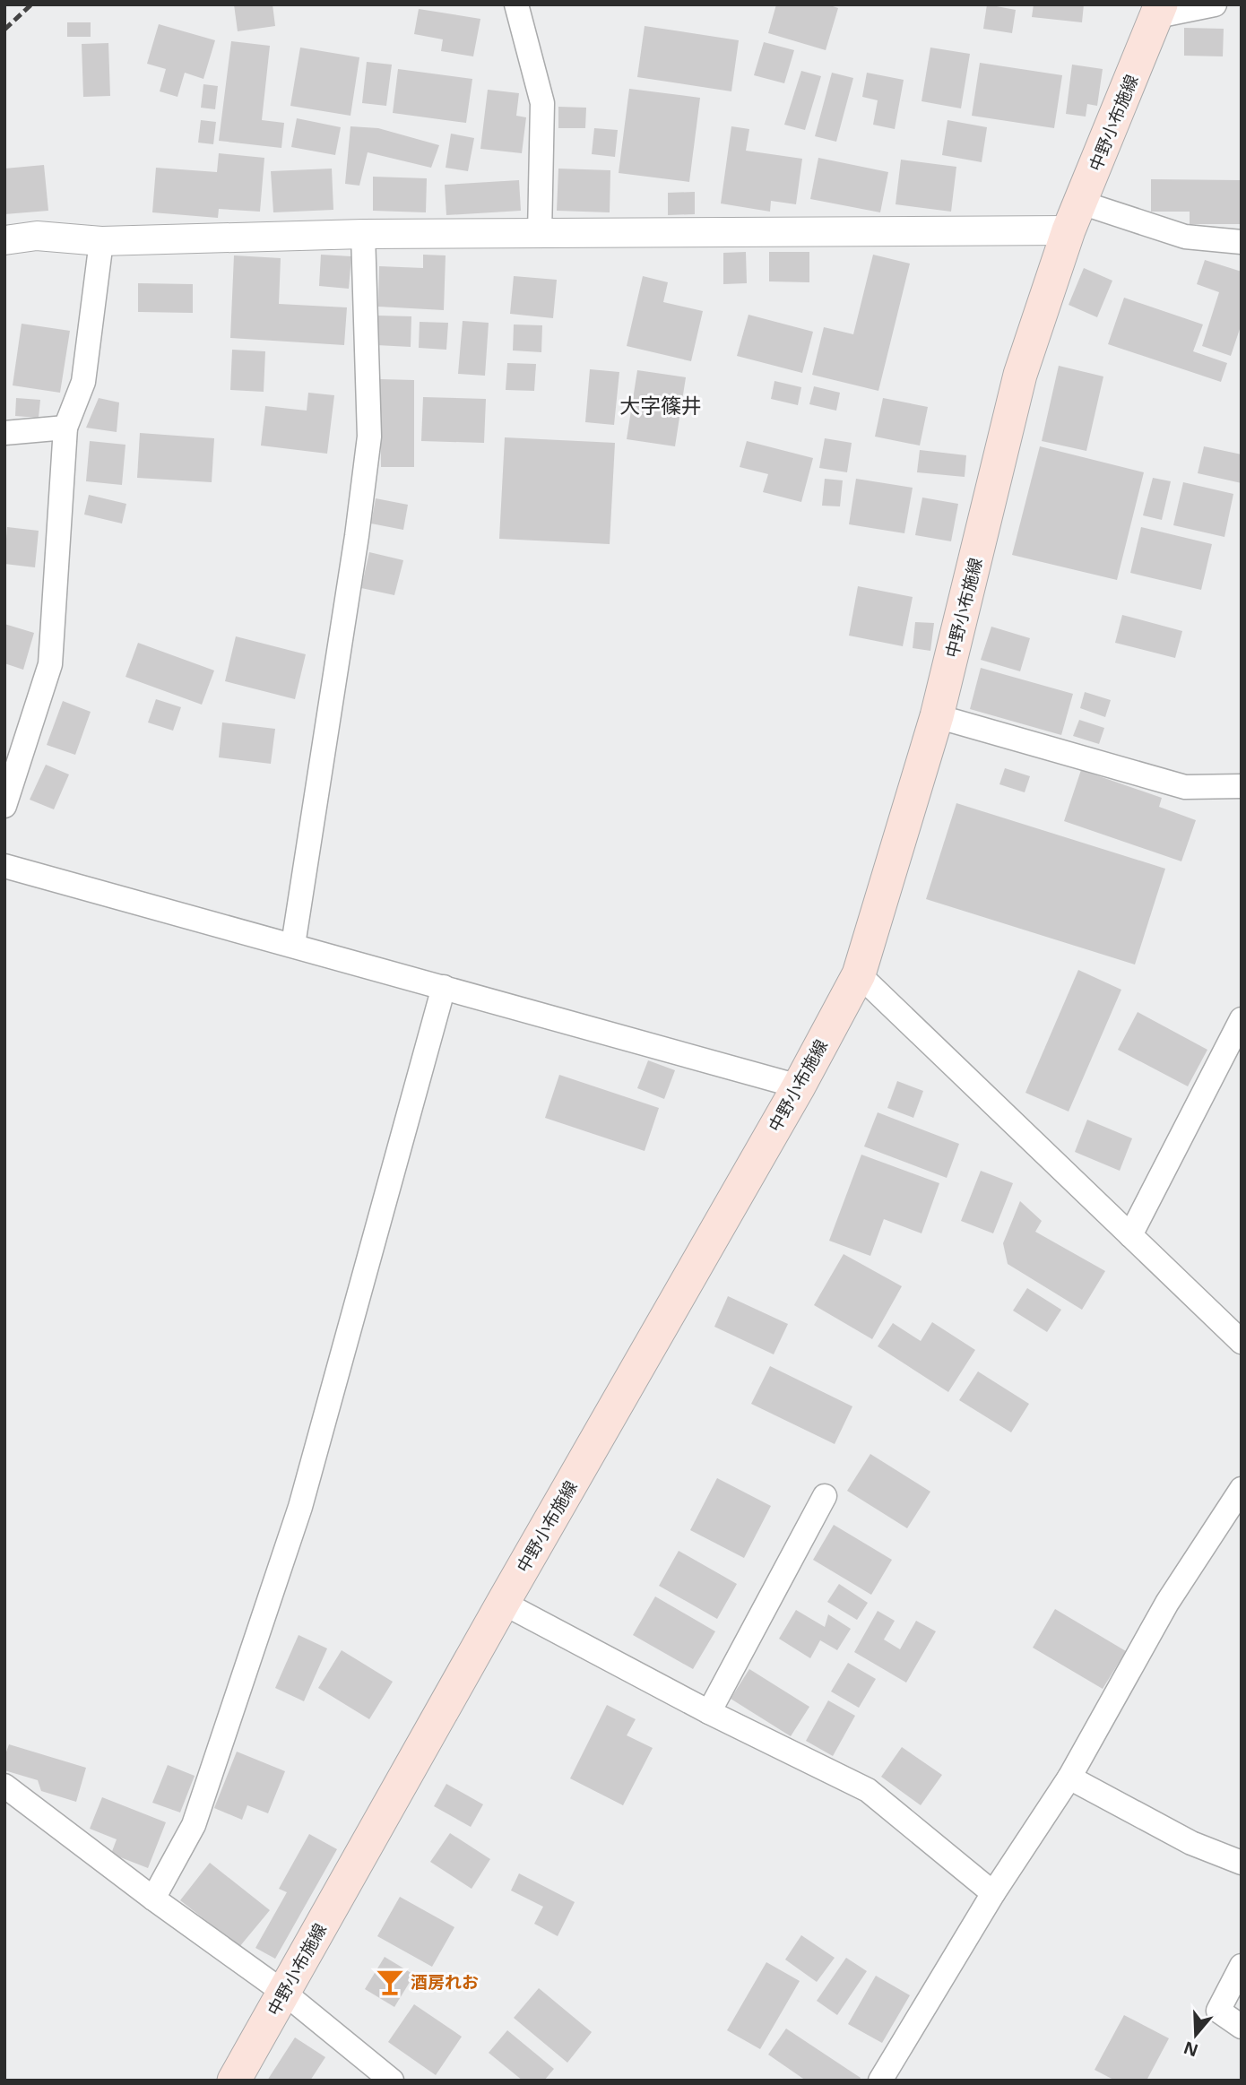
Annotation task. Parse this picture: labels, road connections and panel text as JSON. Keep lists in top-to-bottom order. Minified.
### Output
{"streets":{"main road":["中野小布施線"]},"districts":["大字篠井"],"places":{"bar":["酒房れお"]},"north":"bottom"}
